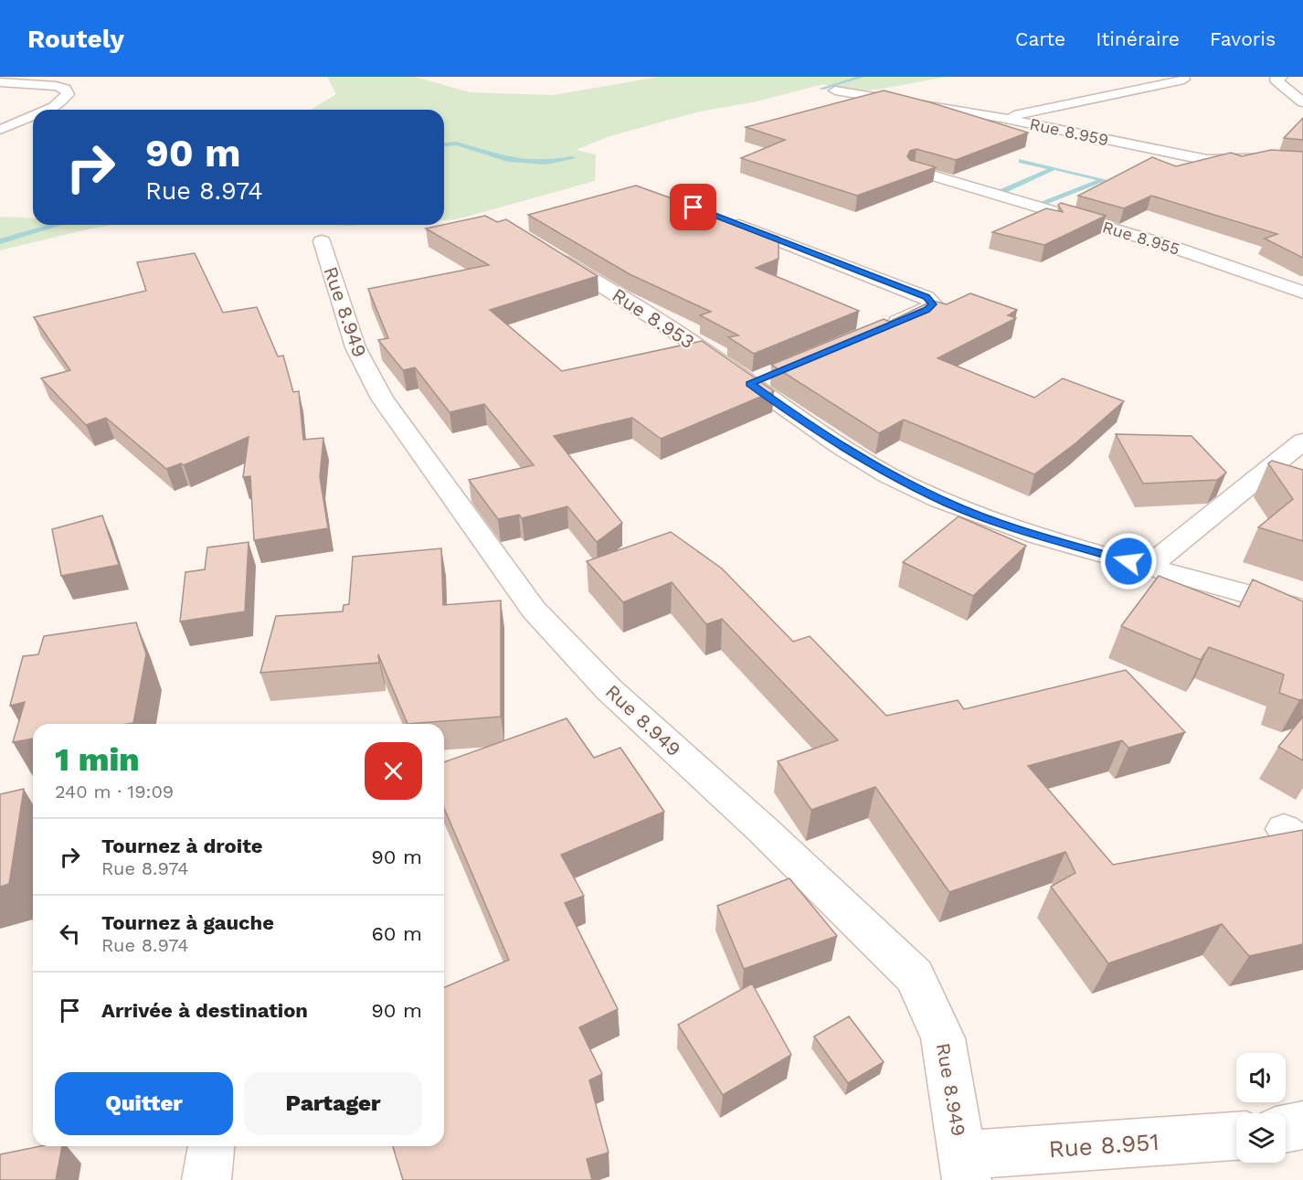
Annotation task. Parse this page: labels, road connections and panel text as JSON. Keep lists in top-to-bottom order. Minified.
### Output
{"streets":{"street":["Rue 8.959","Rue 8.955","Rue 8.949","Rue 8.953","Rue 8.951"]},"crossings":[["Rue 8.949","Rue 8.951"]],"page":{"header":"Routely","nav":["Carte","Itinéraire","Favoris"],"turn":["90 m","Rue 8.974"],"heading":["1 min","240 m · 19:09"],"list":[{"name":"Tournez à droite","note":"Rue 8.974","value":"90 m"},{"name":"Tournez à gauche","note":"Rue 8.974","value":"60 m"},{"name":"Arrivée à destination","value":"90 m"}],"buttons":["Quitter","Partager"]}}
